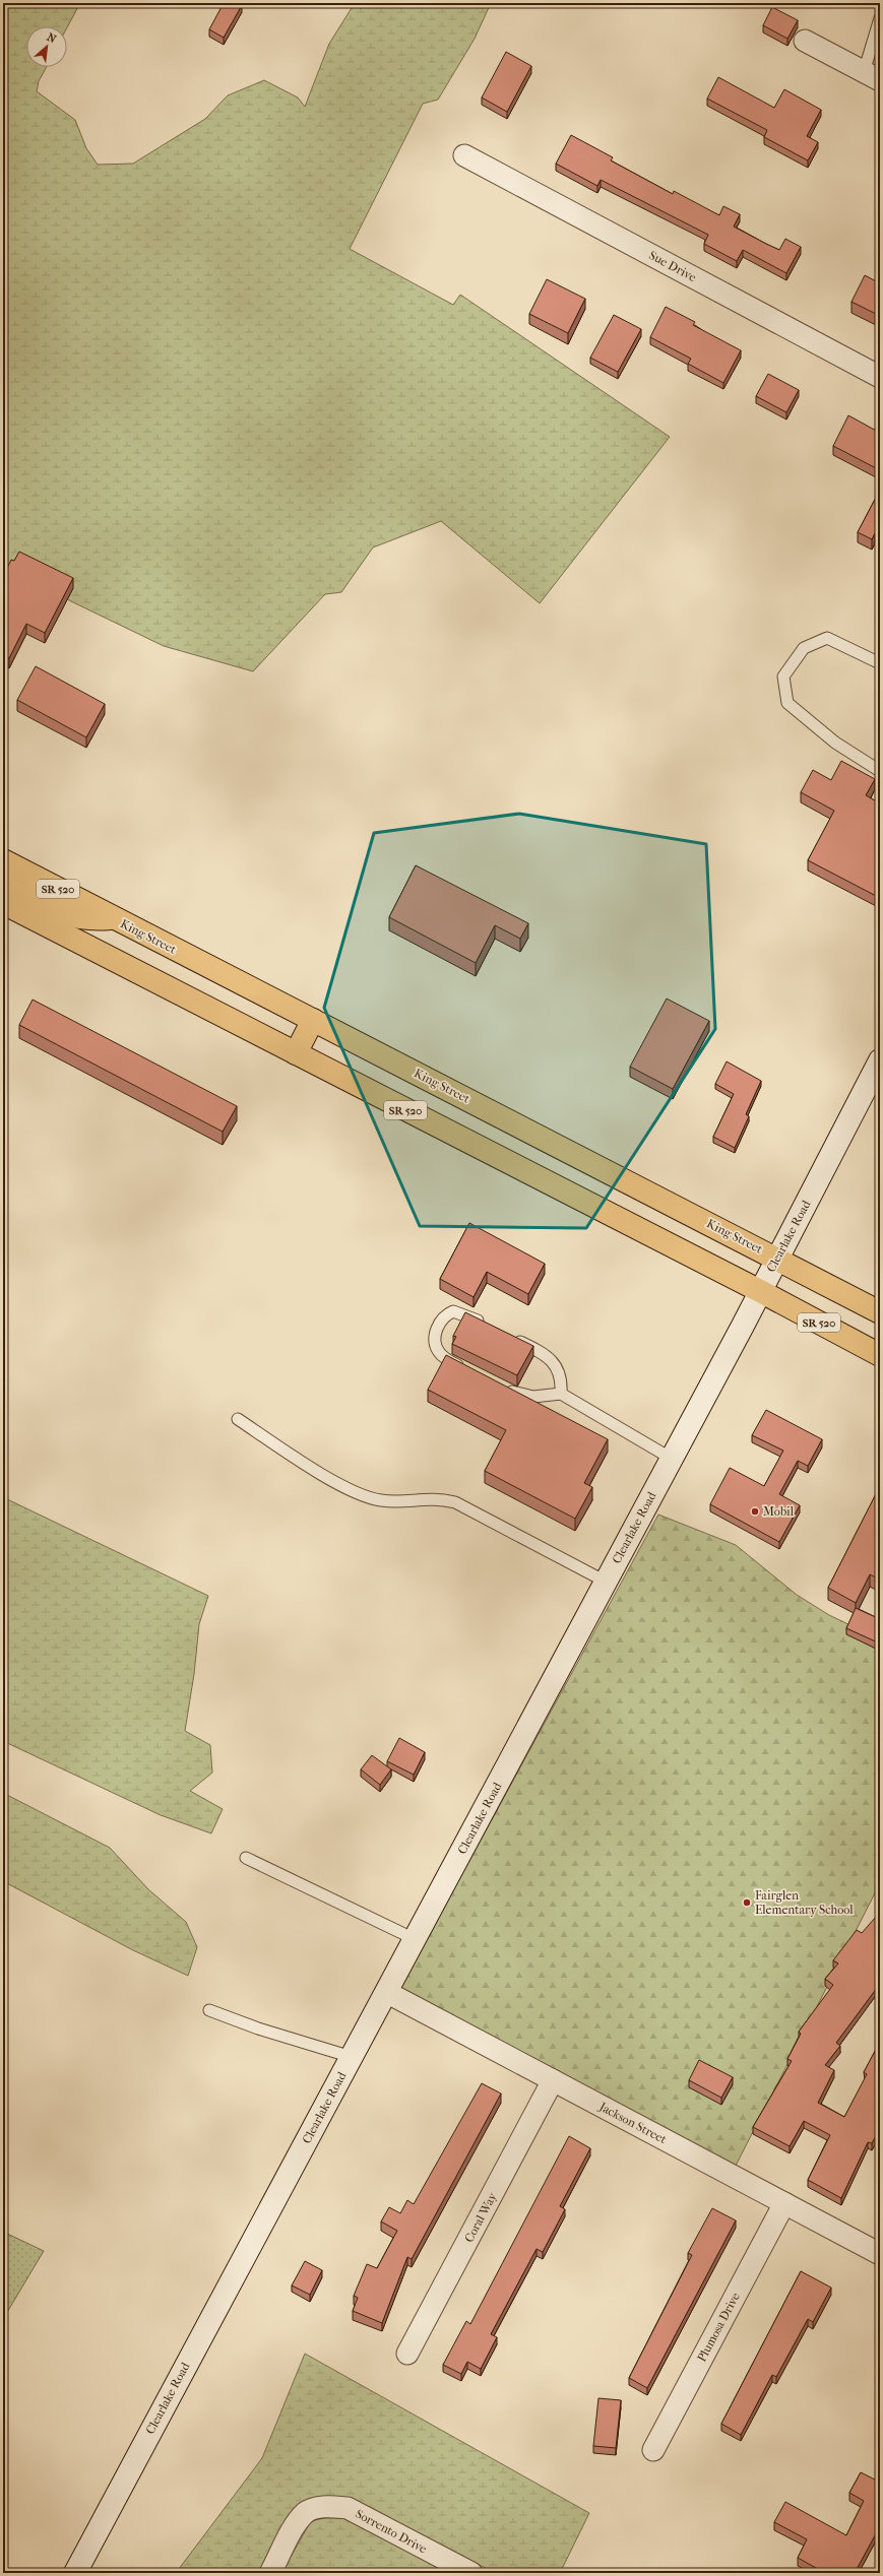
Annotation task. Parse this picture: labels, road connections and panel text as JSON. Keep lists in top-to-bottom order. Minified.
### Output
{"streets":{"main road":["SR 520","King Street"],"street":["Sue Drive","Clearlake Road","Jackson Street","Coral Way","Plumosa Drive","Sorrento Drive"]},"crossings":[["SR 520","Clearlake Road"],["King Street","Clearlake Road"],["Clearlake Road","Jackson Street"],["Jackson Street","Coral Way"],["Jackson Street","Plumosa Drive"]],"places":["Mobil","Fairglen Elementary School"],"north":"top right"}
